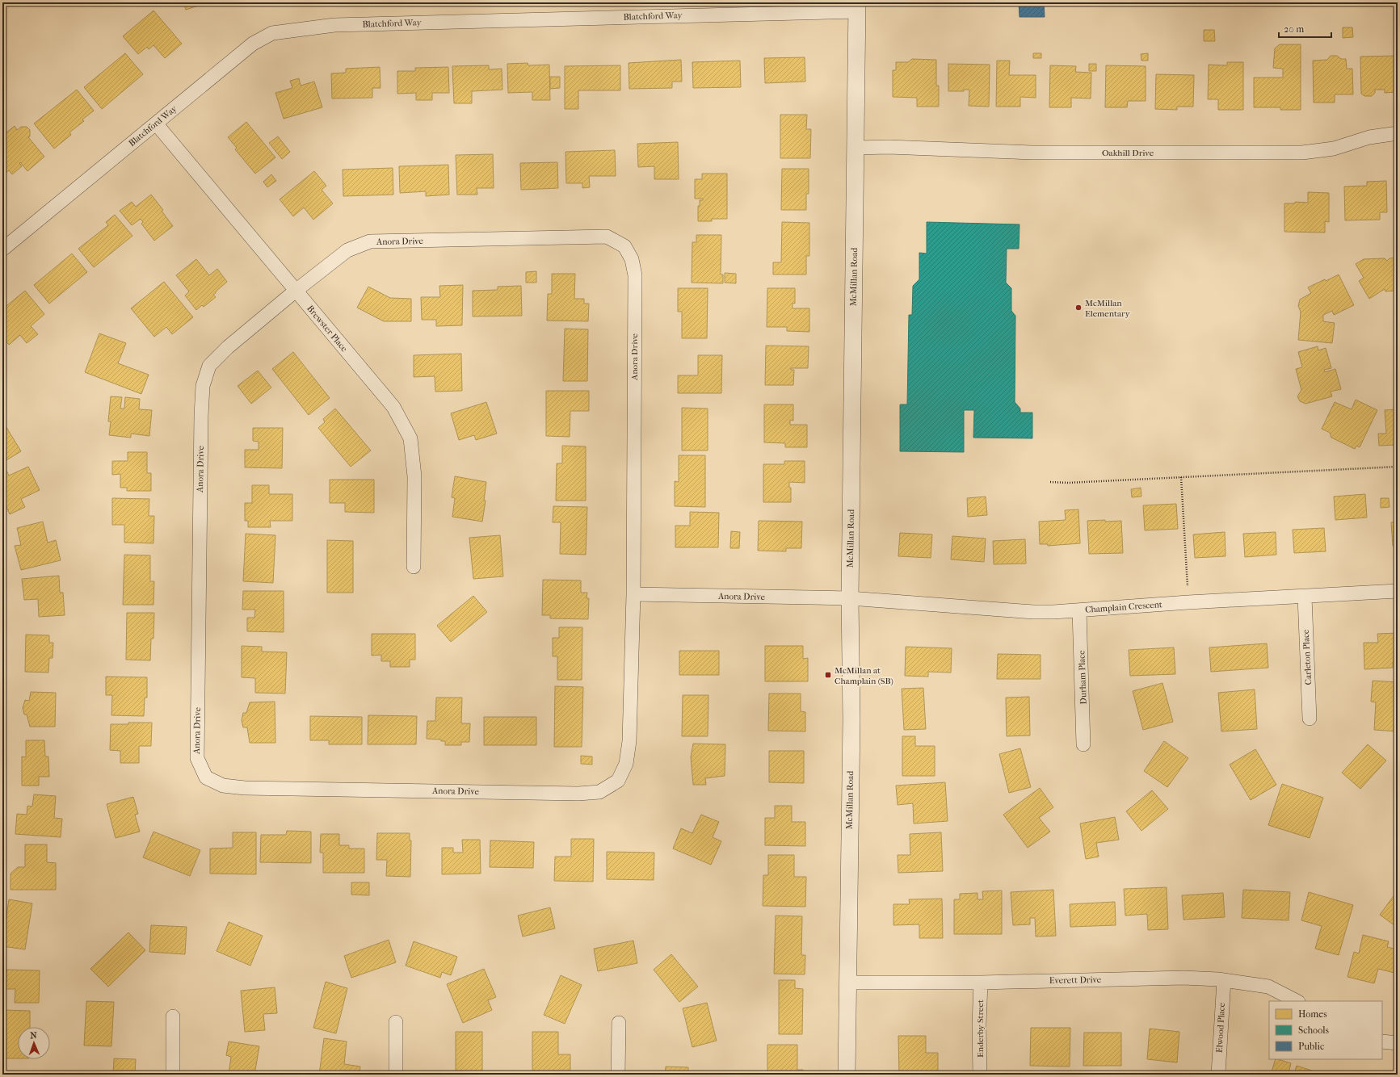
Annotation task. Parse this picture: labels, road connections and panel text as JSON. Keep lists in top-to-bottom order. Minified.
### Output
{"streets":{"street":["Blatchford Way","Oakhill Drive","Anora Drive","McMillan Road","Brewster Place","Champlain Crescent","Carleton Place","Durham Place","Everett Drive","Elwood Place","Enderby Street"]},"crossings":[["Blatchford Way","McMillan Road"],["Blatchford Way","Brewster Place"],["Oakhill Drive","McMillan Road"],["Anora Drive","McMillan Road"],["Anora Drive","Brewster Place"],["Anora Drive","Champlain Crescent"],["McMillan Road","Champlain Crescent"],["McMillan Road","Everett Drive"],["Champlain Crescent","Carleton Place"],["Champlain Crescent","Durham Place"],["Everett Drive","Elwood Place"],["Everett Drive","Enderby Street"]],"places":{"other":["McMillan Elementary"],"transit":["McMillan at Champlain (SB)"]},"legend":["Homes","Schools","Public"],"scale_bar":"20 m","north":"top"}
